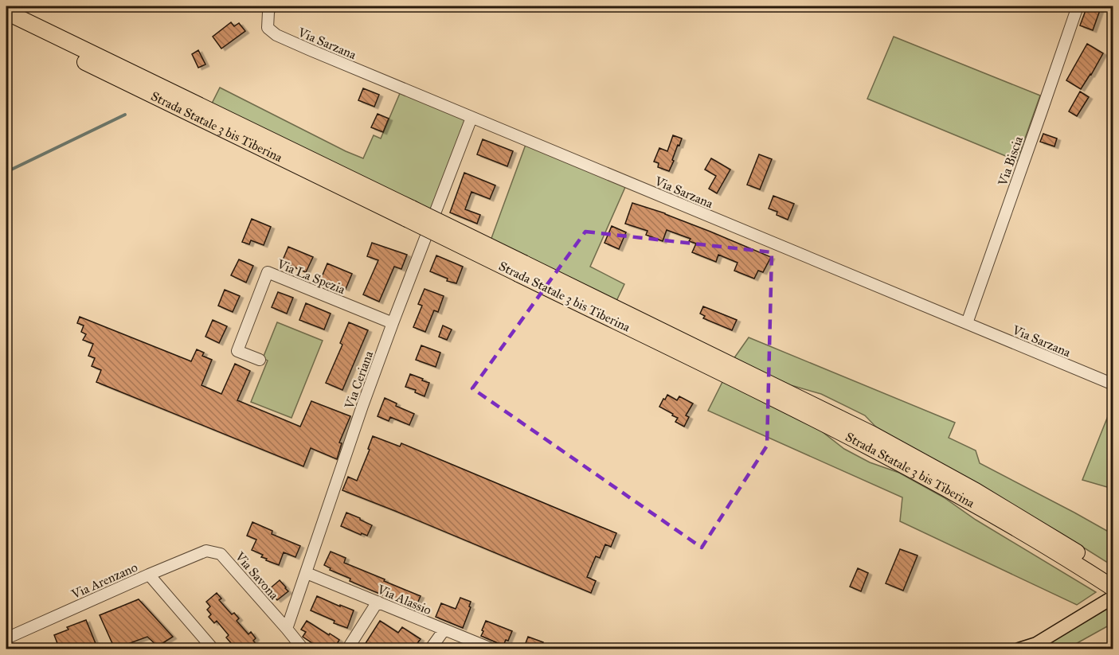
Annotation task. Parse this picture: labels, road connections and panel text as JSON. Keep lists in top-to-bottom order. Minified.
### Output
{"streets":{"highway":["Strada Statale 3 bis Tiberina"],"street":["Via Sarzana","Via Biscia","Via La Spezia","Via Ceriana","Via Savona","Via Arenzano","Via Alassio"]},"crossings":[["Via Sarzana","Via Biscia"],["Via Sarzana","Via Ceriana"],["Via La Spezia","Via Ceriana"],["Via Ceriana","Via Savona"],["Via Ceriana","Via Alassio"],["Via Savona","Via Arenzano"]]}
